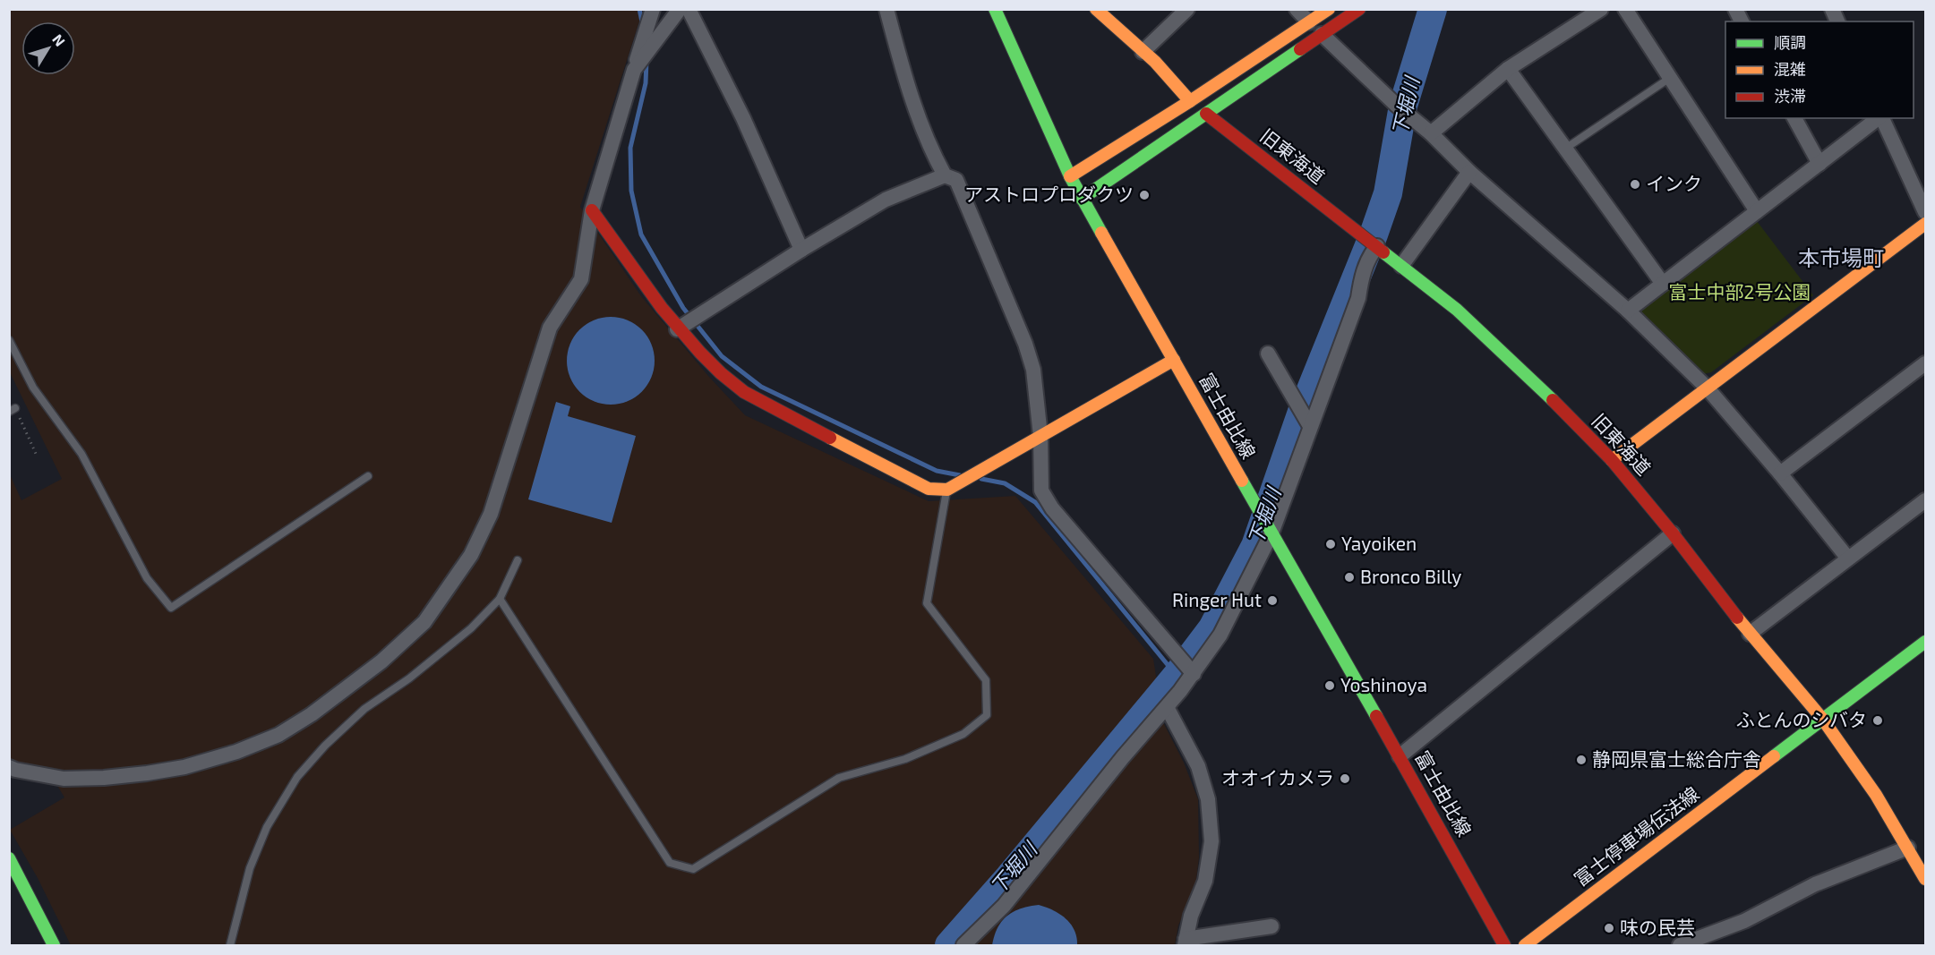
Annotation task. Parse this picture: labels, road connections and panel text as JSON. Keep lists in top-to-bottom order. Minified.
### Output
{"streets":{"street":["旧東海道","富士由比線","富士停車場伝法線"]},"crossings":[["旧東海道","富士停車場伝法線"]],"districts":["本市場町"],"water":["下堀川"],"parks":["富士中部2号公園"],"places":["インク","アストロプロダクツ","Yayoiken","Bronco Billy","Ringer Hut","Yoshinoya","ふとんのシバタ","静岡県富士総合庁舎","オオイカメラ","味の民芸"],"legend":["順調","混雑","渋滞"],"north":"top right"}
